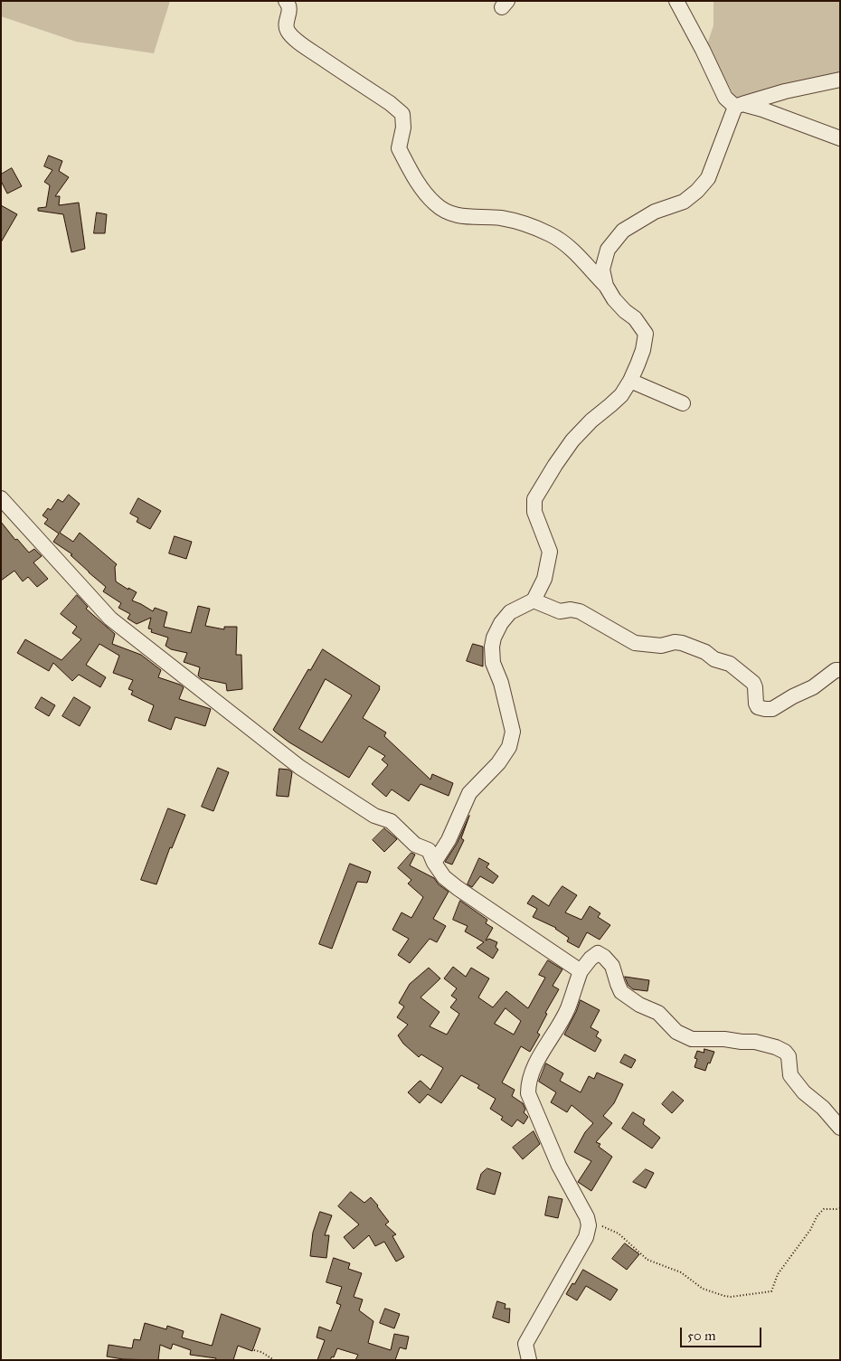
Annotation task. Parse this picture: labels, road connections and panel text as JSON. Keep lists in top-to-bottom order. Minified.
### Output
{"scale_bar":"50 m"}
